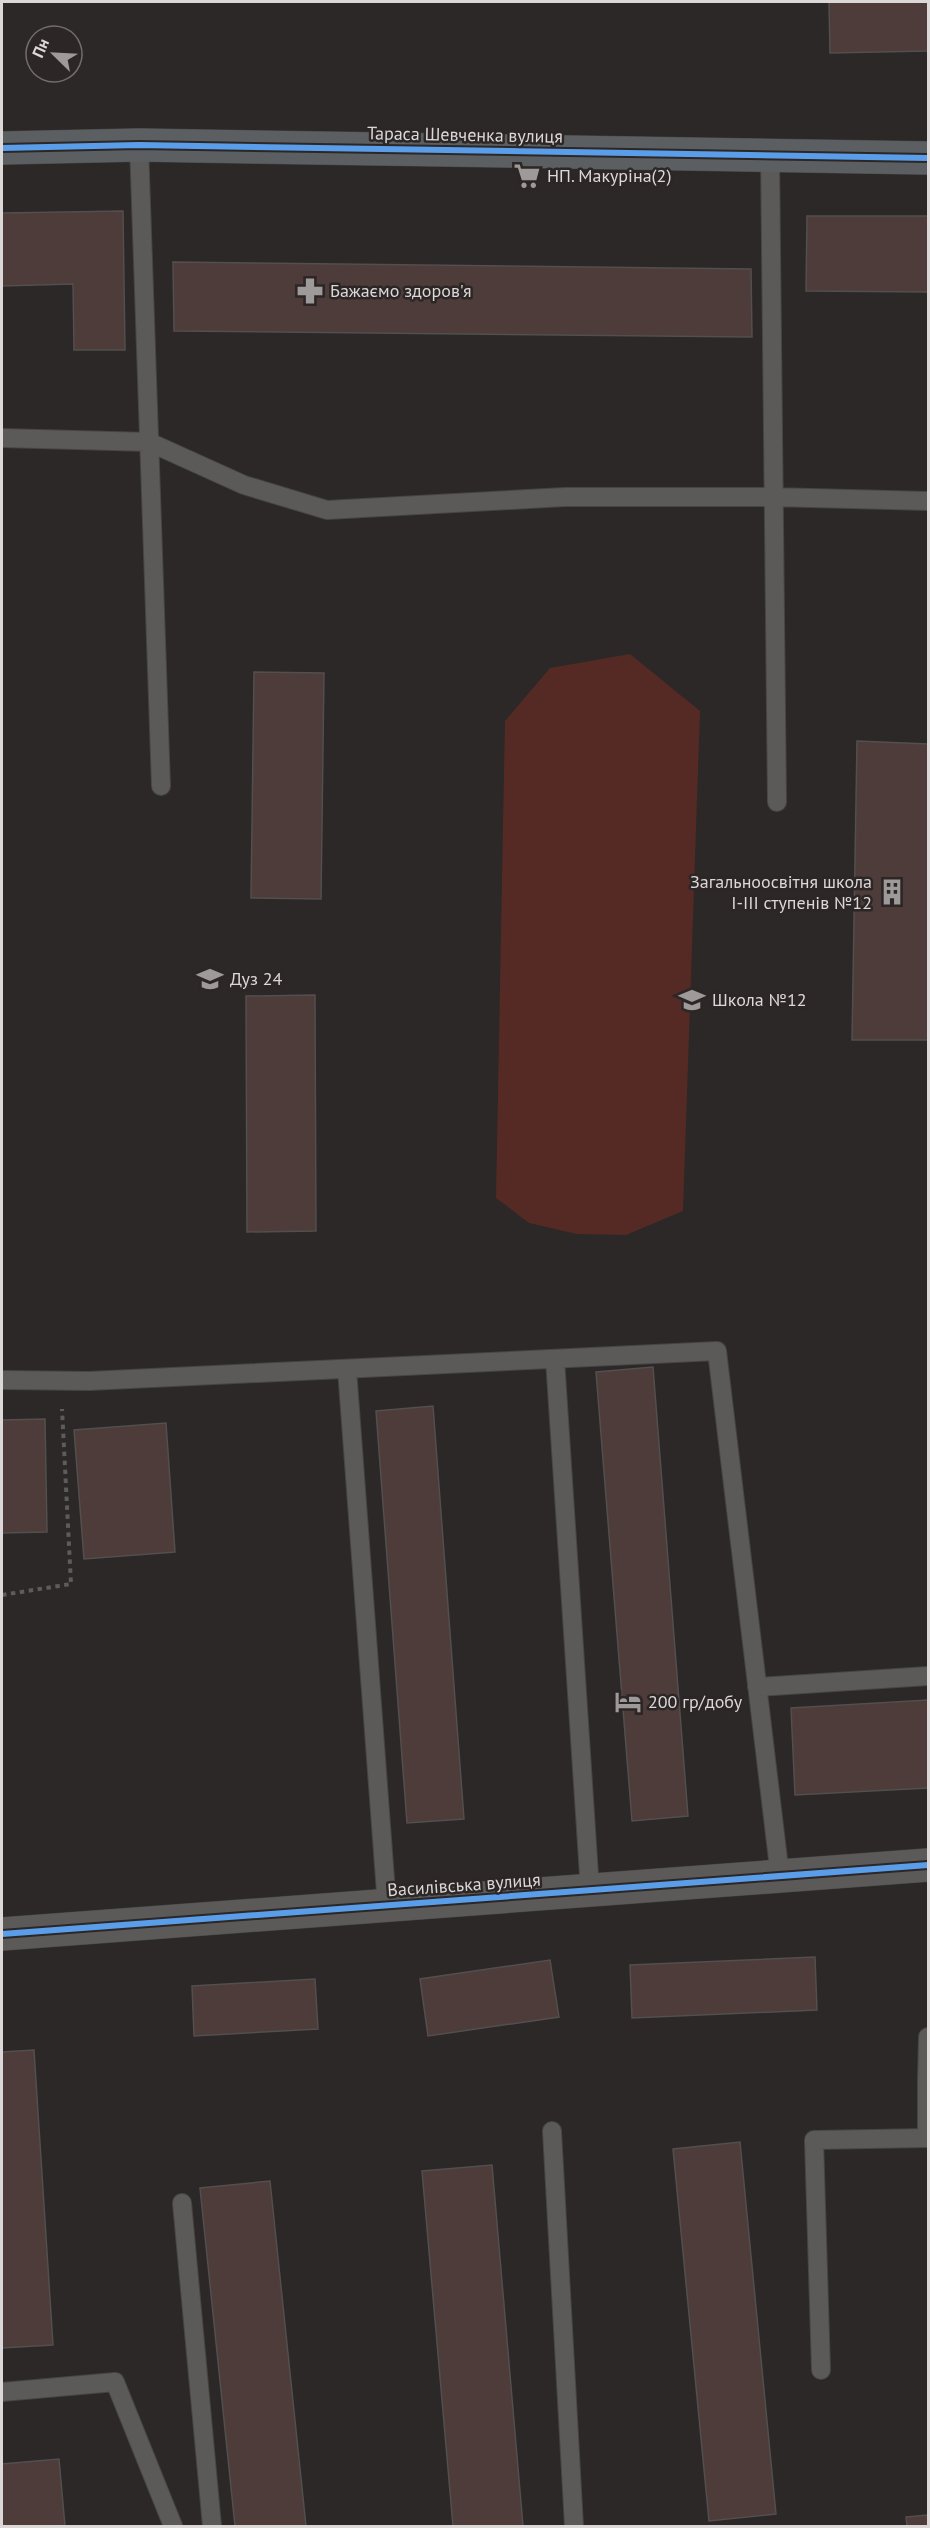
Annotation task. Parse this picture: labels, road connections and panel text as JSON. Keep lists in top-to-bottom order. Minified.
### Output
{"streets":{"street":["Тараса Шевченка вулиця","Василівська вулиця"]},"places":{"supermarket":["НП. Макуріна(2)"],"pharmacy":["Бажаємо здоров'я"],"building":["Загальноосвітня школа І-ІІІ ступенів №12"],"school or university":["Дуз 24","Школа №12"],"hotel":["200 гр/добу"]},"north":"top left"}
